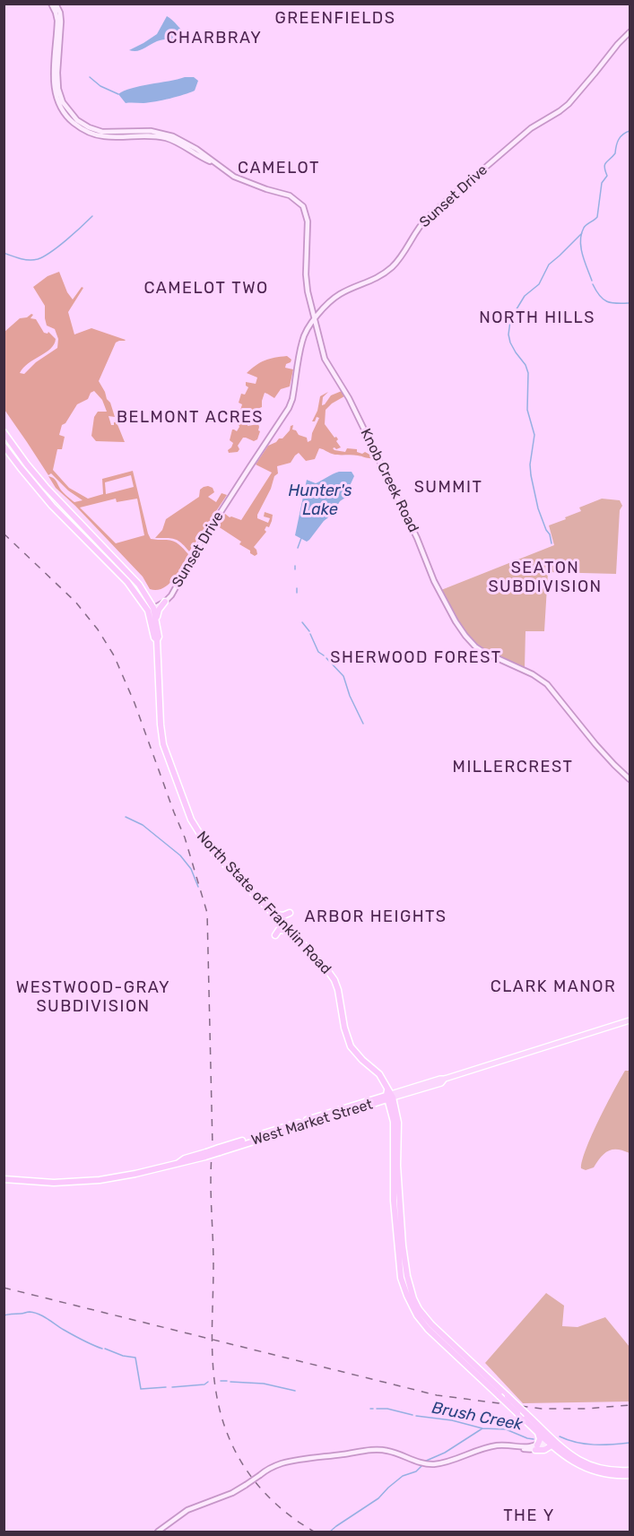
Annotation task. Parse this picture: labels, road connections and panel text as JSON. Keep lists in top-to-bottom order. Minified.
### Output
{"streets":{"highway":["North State of Franklin Road","West Market Street"],"main road":["Sunset Drive","Knob Creek Road"]},"crossings":[["Sunset Drive","Knob Creek Road"],["Sunset Drive","North State of Franklin Road"],["North State of Franklin Road","West Market Street"]],"districts":["GREENFIELDS","CHARBRAY","CAMELOT","CAMELOT TWO","NORTH HILLS","BELMONT ACRES","SUMMIT","SEATON SUBDIVISION","SHERWOOD FOREST","MILLERCREST","ARBOR HEIGHTS","CLARK MANOR","WESTWOOD-GRAY SUBDIVISION","THE Y"],"water":["Hunter's Lake","Brush Creek"]}
